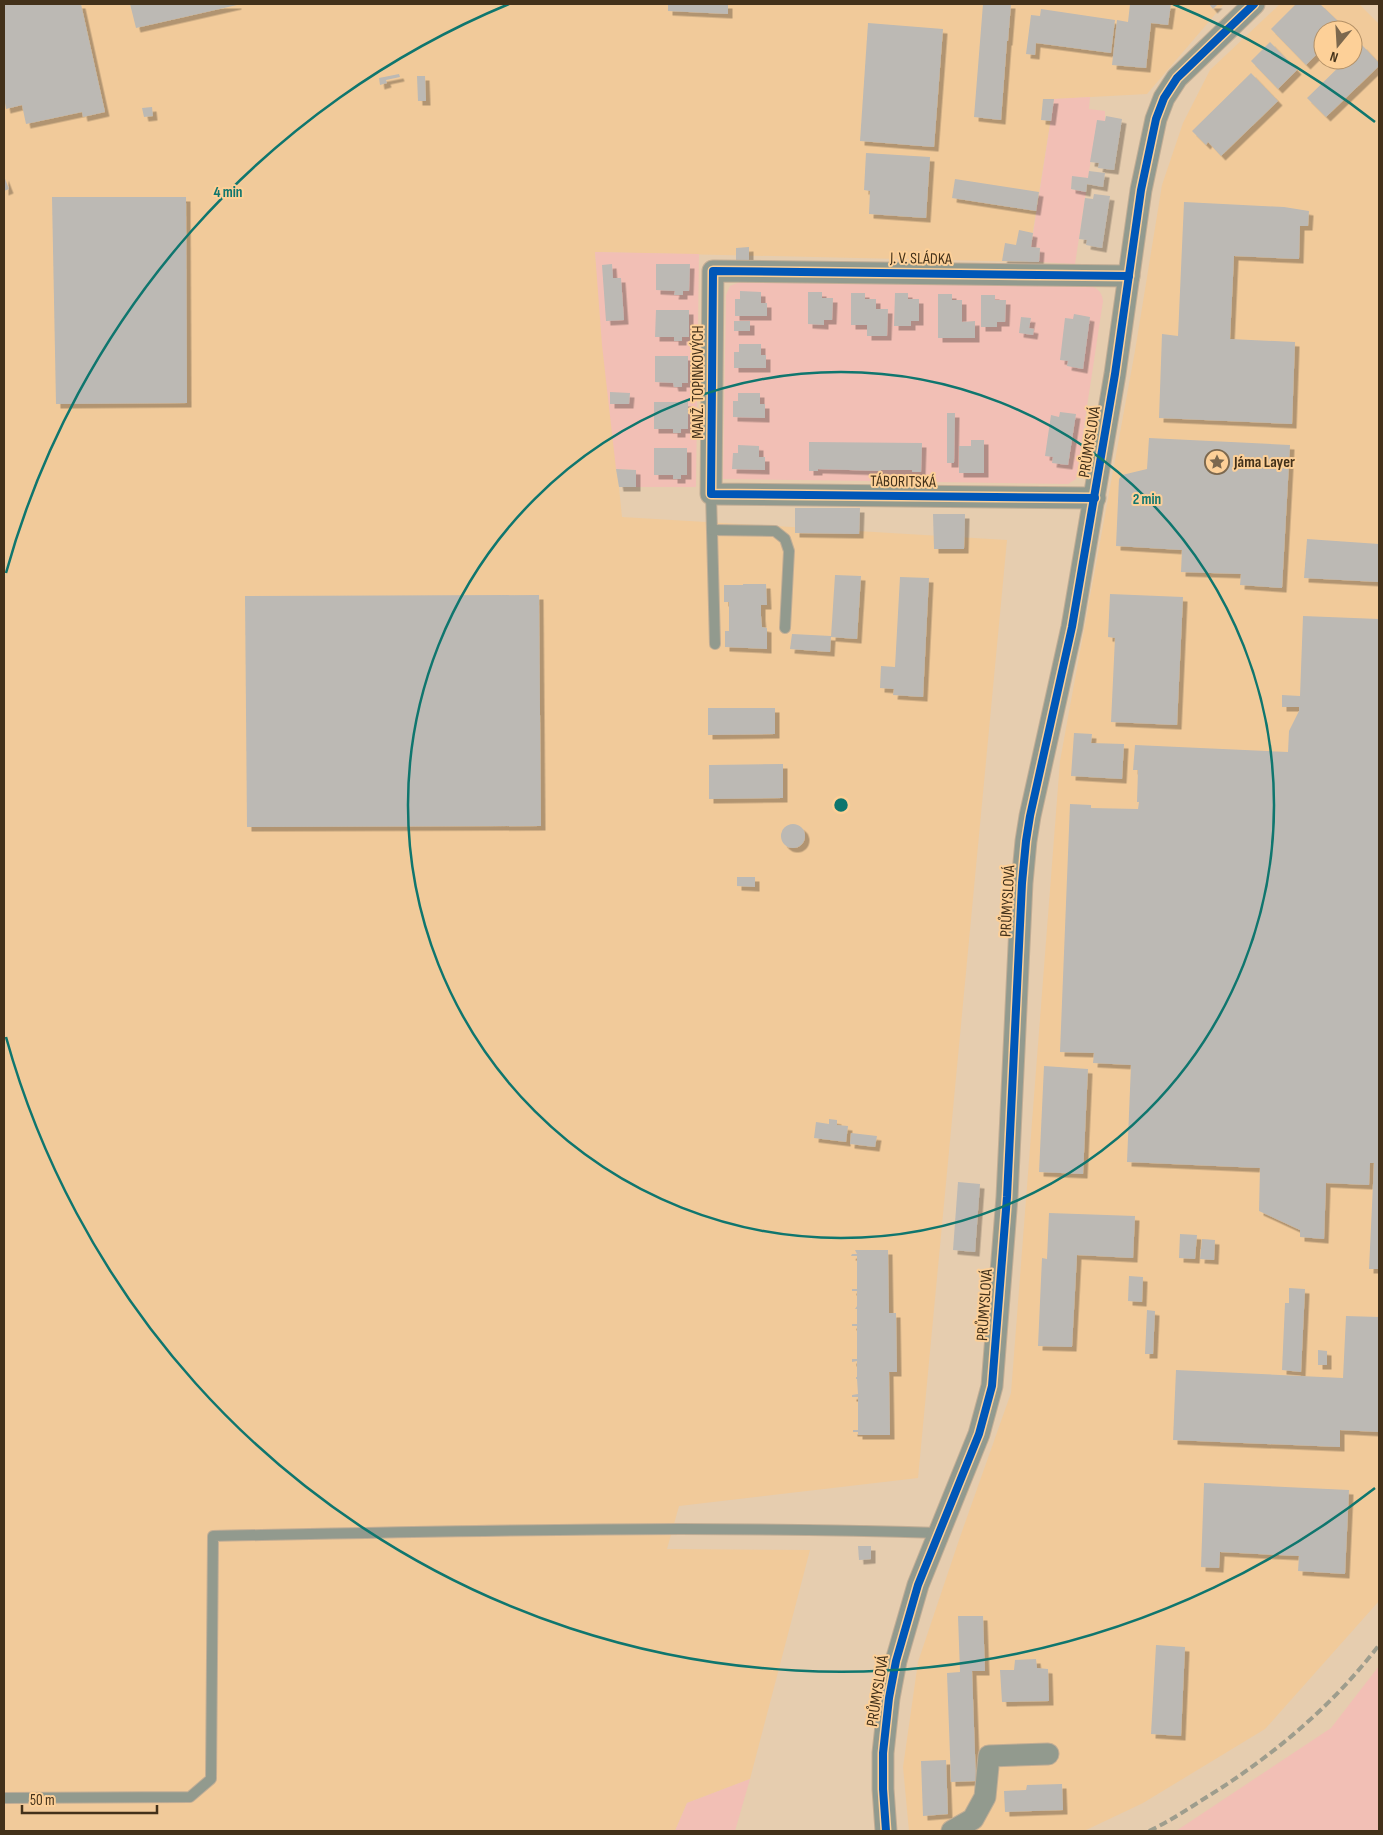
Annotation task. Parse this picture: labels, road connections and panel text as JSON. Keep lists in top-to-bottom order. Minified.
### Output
{"streets":{"street":["J. V. SLÁDKA","MANŽ. TOPINKOVÝCH","PRŮMYSLOVÁ","TÁBORITSKÁ"]},"crossings":[["J. V. SLÁDKA","MANŽ. TOPINKOVÝCH"],["J. V. SLÁDKA","PRŮMYSLOVÁ"],["MANŽ. TOPINKOVÝCH","TÁBORITSKÁ"],["PRŮMYSLOVÁ","TÁBORITSKÁ"]],"places":{"place":["Jáma Layer"]},"scale_bar":"50 m","north":"bottom","rings":["4 min","2 min"]}
